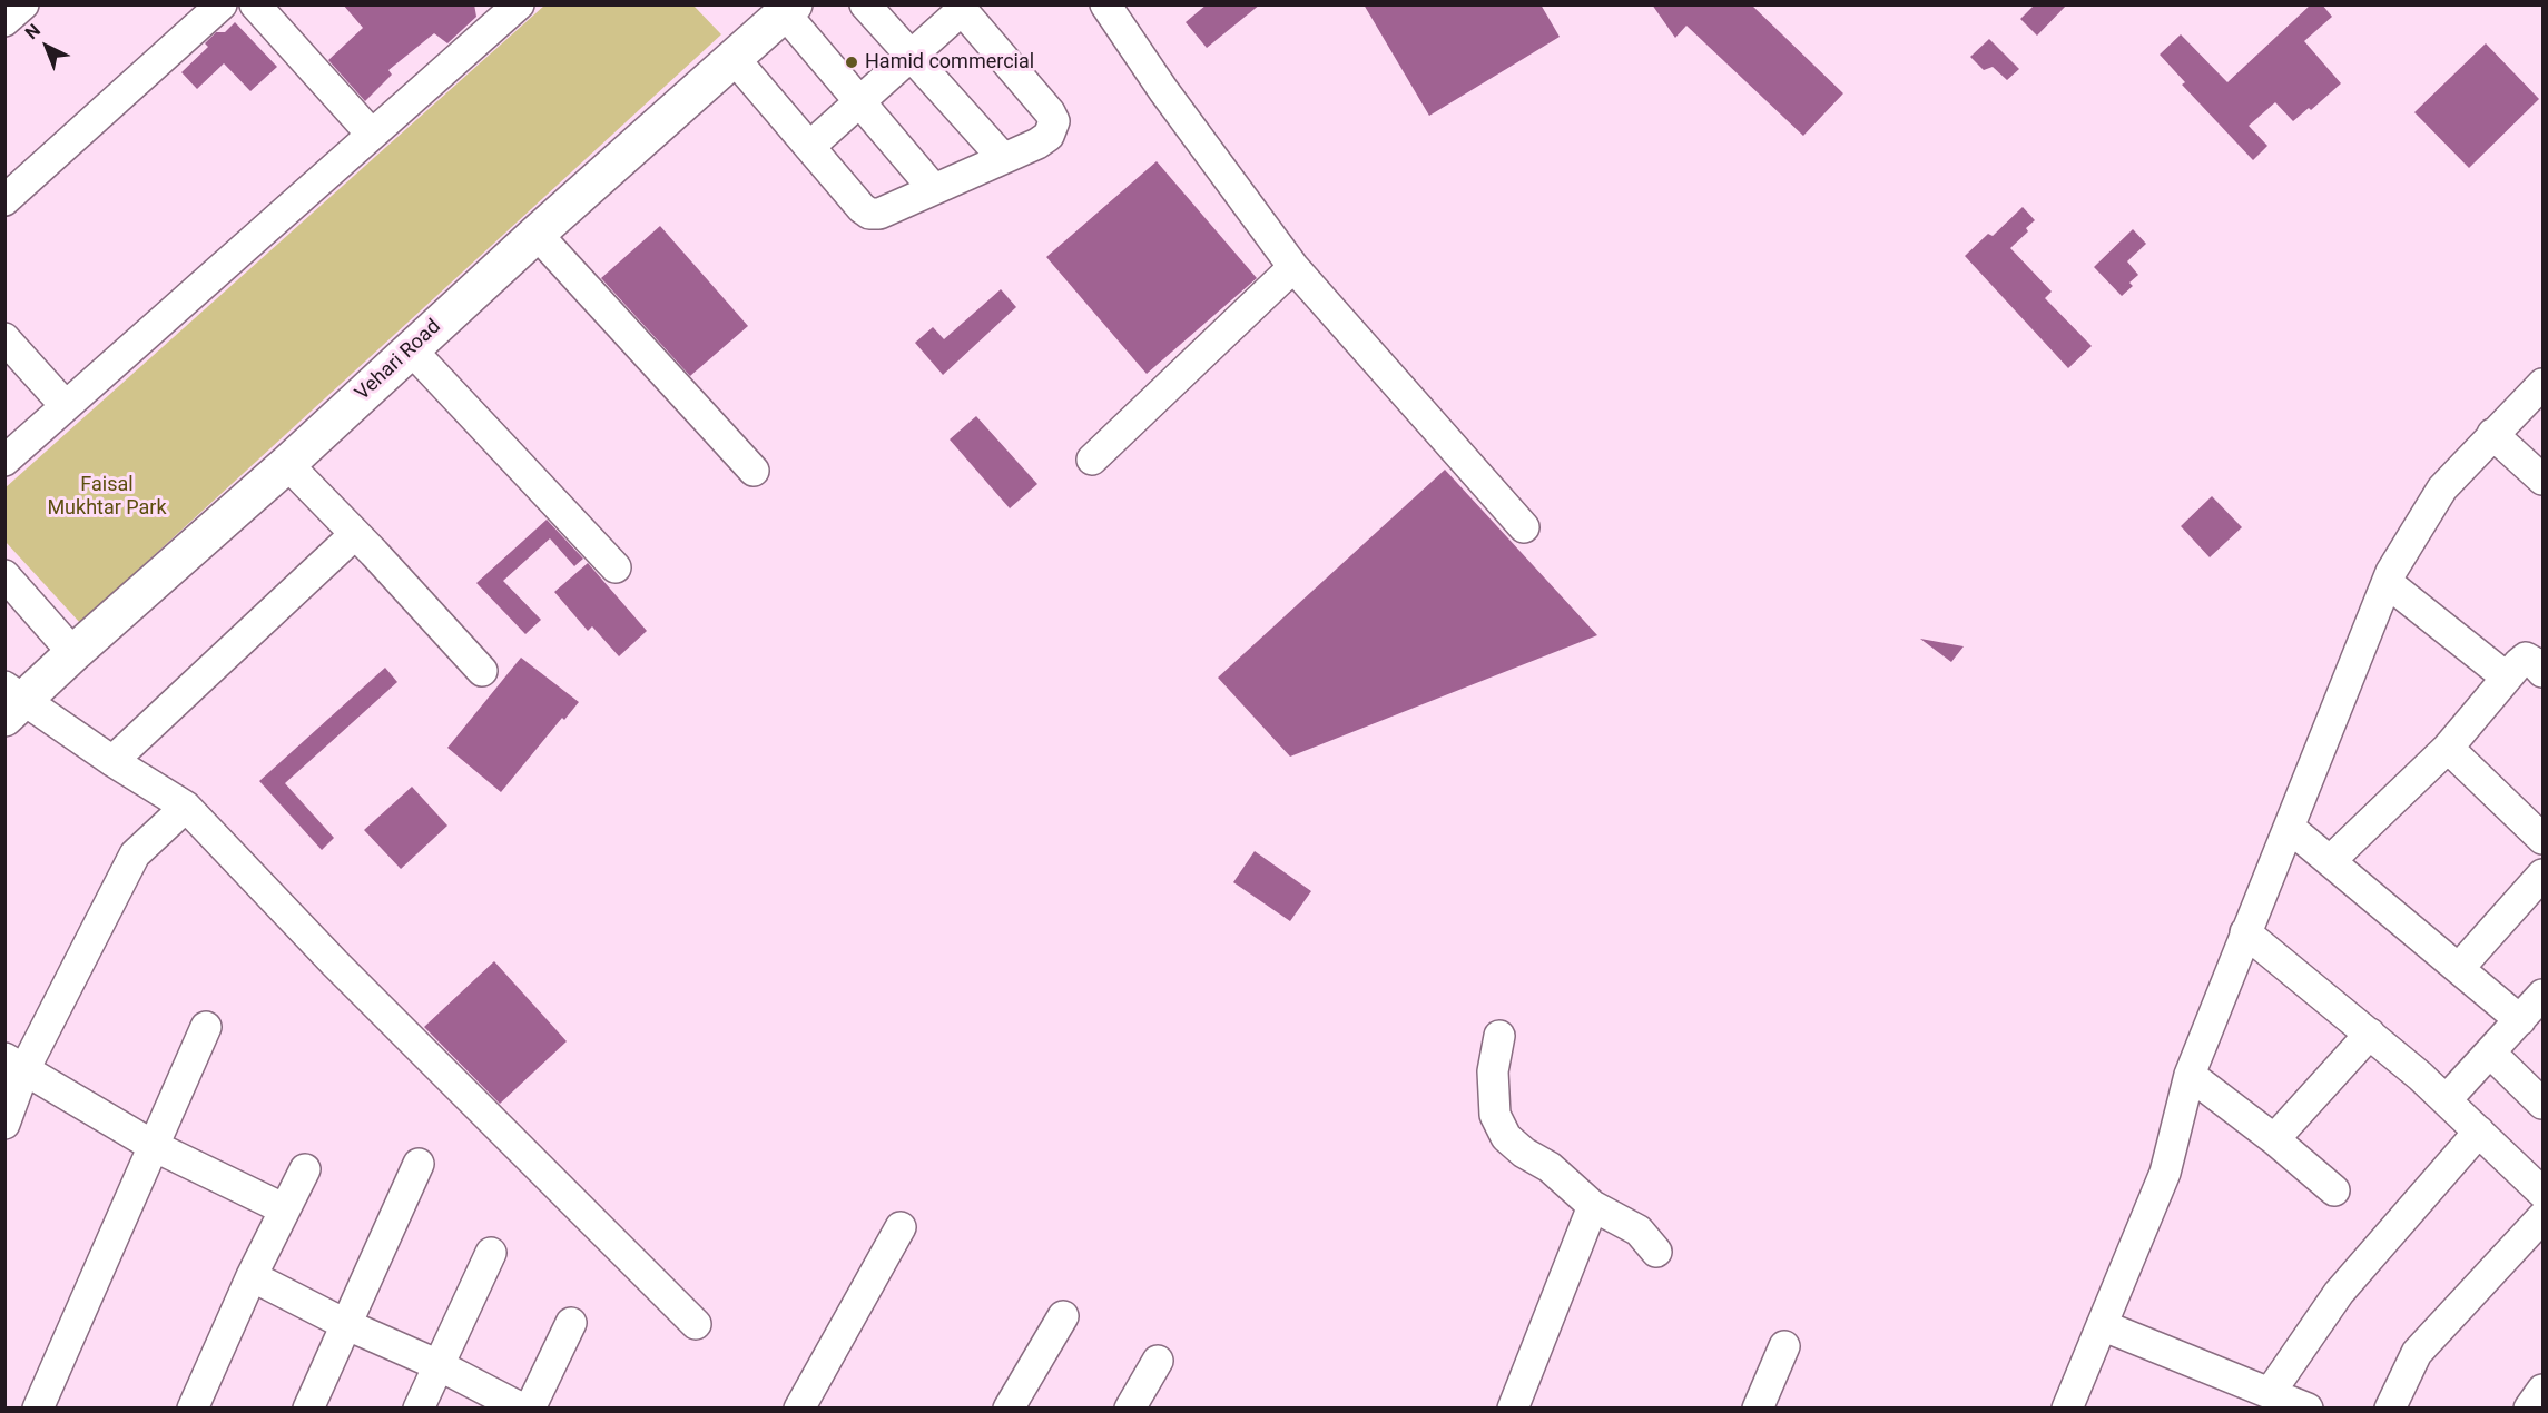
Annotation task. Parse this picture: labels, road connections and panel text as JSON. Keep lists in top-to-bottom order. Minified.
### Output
{"streets":{"main road":["Vehari Road"]},"parks":["Faisal Mukhtar Park"],"places":["Hamid commercial"],"north":"top left"}
